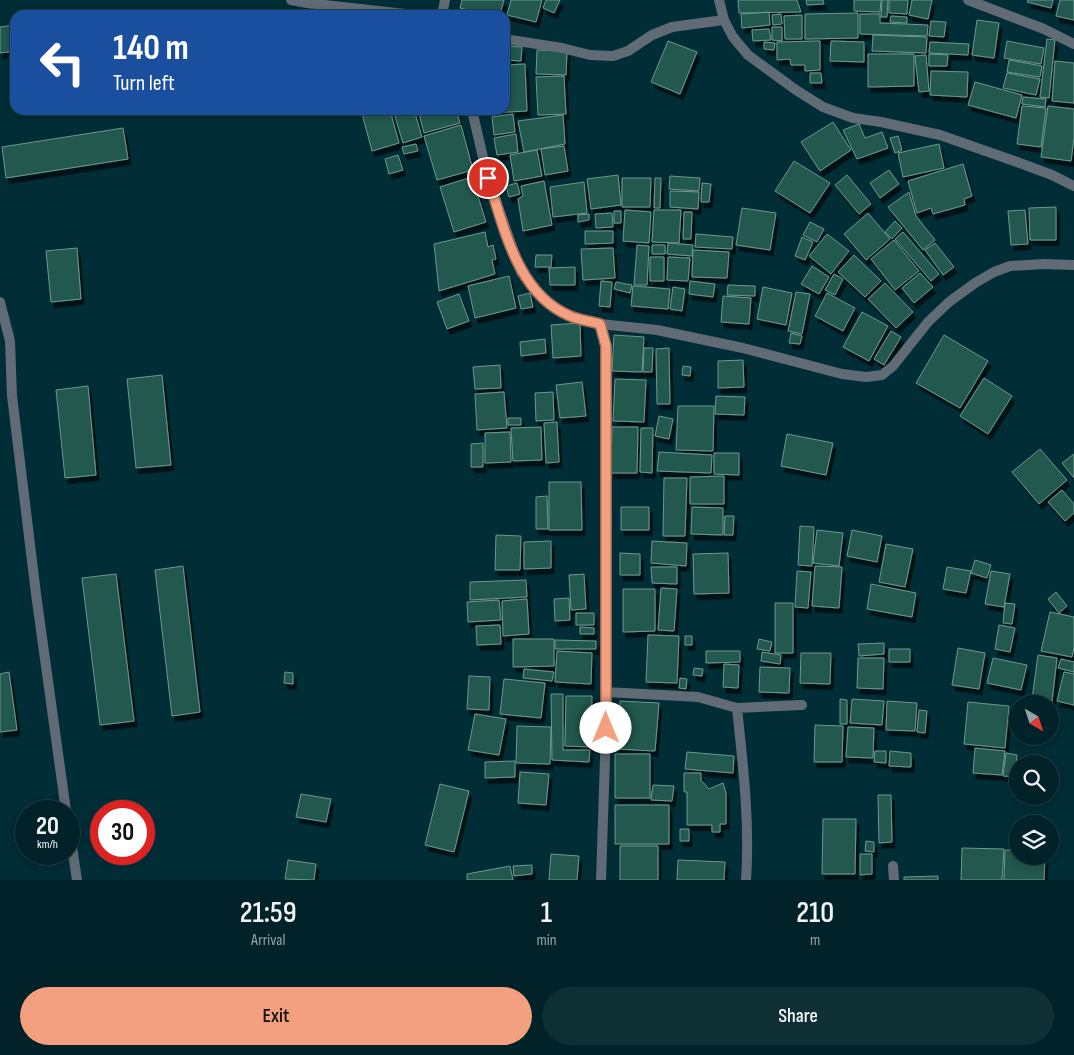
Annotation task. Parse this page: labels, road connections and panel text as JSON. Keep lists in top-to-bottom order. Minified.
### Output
{"north":"bottom right","page":{"turn":["140 m","Turn left"],"speed":"20 km/h","limit":"30","eta":["21:59","Arrival","1","min","210","m"],"buttons":["Exit","Share"]}}
